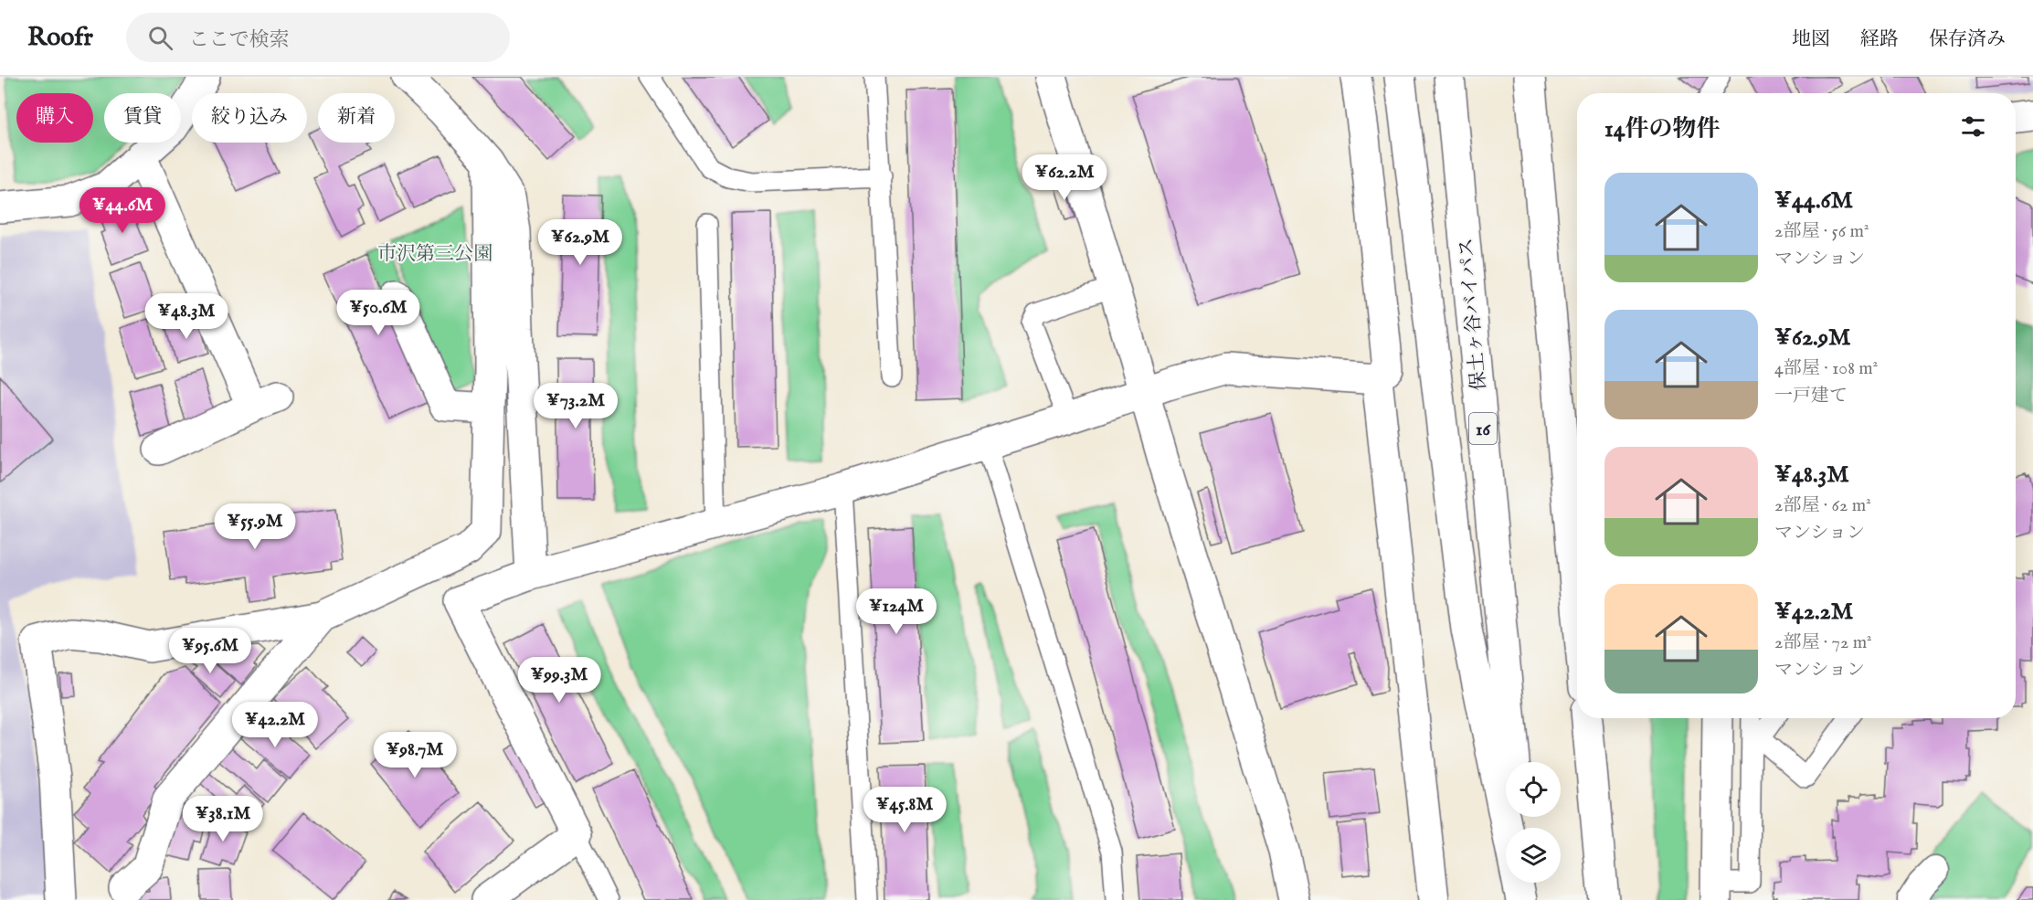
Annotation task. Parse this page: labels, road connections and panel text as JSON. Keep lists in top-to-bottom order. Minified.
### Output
{"streets":{"main road":["保土ヶ谷バイパス","16"]},"parks":["市沢第三公園"],"page":{"header":"Roofr","search":"ここで検索","nav":["地図","経路","保存済み"],"chip":["購入","賃貸","絞り込み","新着"],"heading":"14件の物件","price":["¥62.2M","¥44.6M","¥62.9M","¥50.6M","¥48.3M","¥73.2M","¥55.9M","¥124M","¥95.6M","¥99.3M","¥42.2M","¥98.7M","¥45.8M","¥38.1M"],"list":[{"name":"¥44.6M","note":"2部屋 · 56 m² · マンション"},{"name":"¥62.9M","note":"4部屋 · 108 m² · 一戸建て"},{"name":"¥48.3M","note":"2部屋 · 62 m² · マンション"},{"name":"¥42.2M","note":"2部屋 · 72 m² · マンション"}]}}
